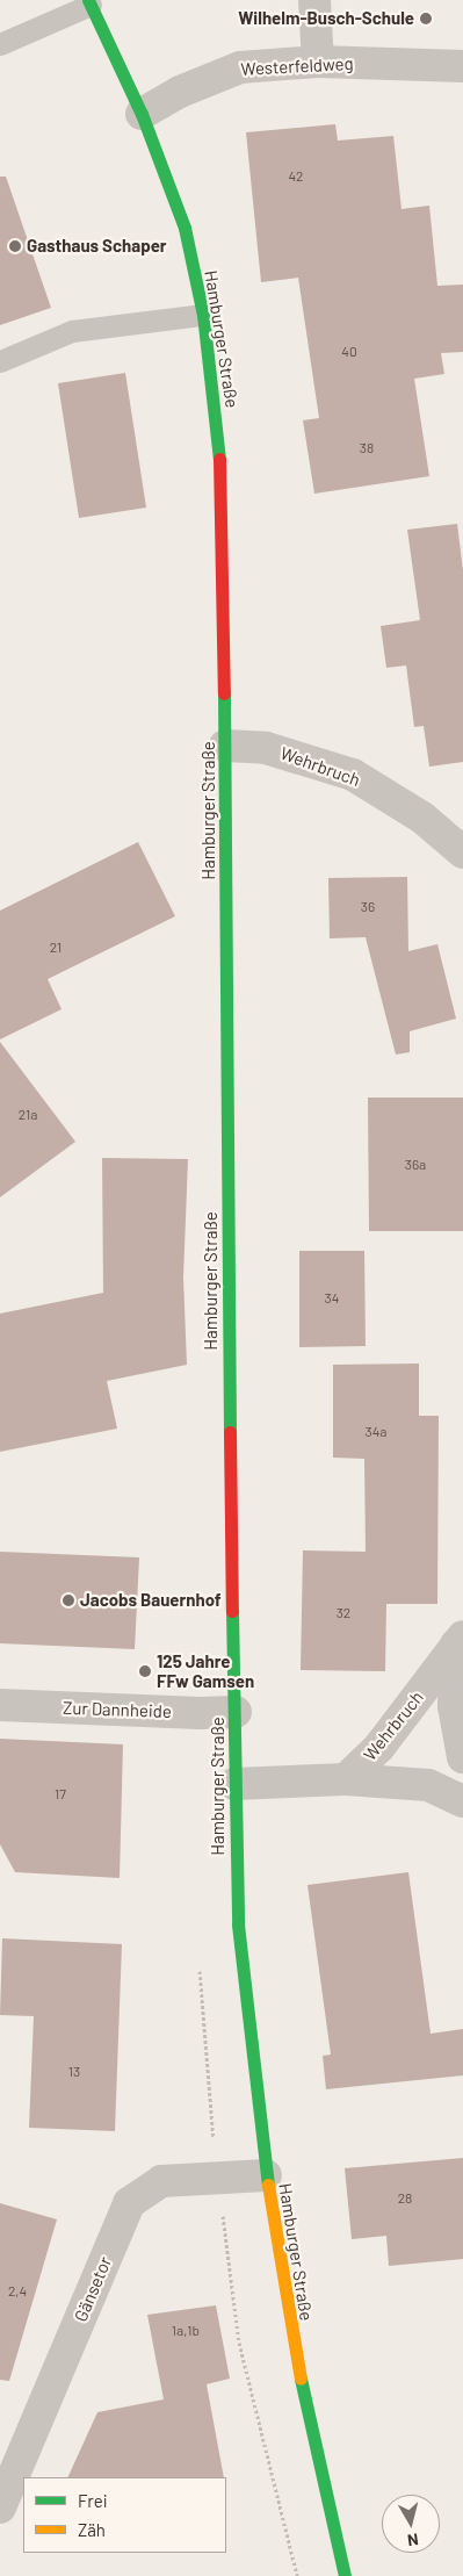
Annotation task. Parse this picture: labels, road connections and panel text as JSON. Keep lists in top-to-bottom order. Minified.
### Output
{"streets":{"street":["Westerfeldweg","Hamburger Straße","Wehrbruch","Zur Dannheide","Gänsetor"]},"crossings":[["Westerfeldweg","Hamburger Straße"],["Hamburger Straße","Wehrbruch"],["Hamburger Straße","Zur Dannheide"],["Hamburger Straße","Gänsetor"]],"places":["Wilhelm-Busch-Schule","Gasthaus Schaper","Jacobs Bauernhof","125 Jahre FFw Gamsen"],"house_numbers":["42","40","38","36","21","21a","36a","34","34a","32","17","13","28","2,4","1a,1b"],"legend":["Frei","Zäh"],"north":"bottom"}
